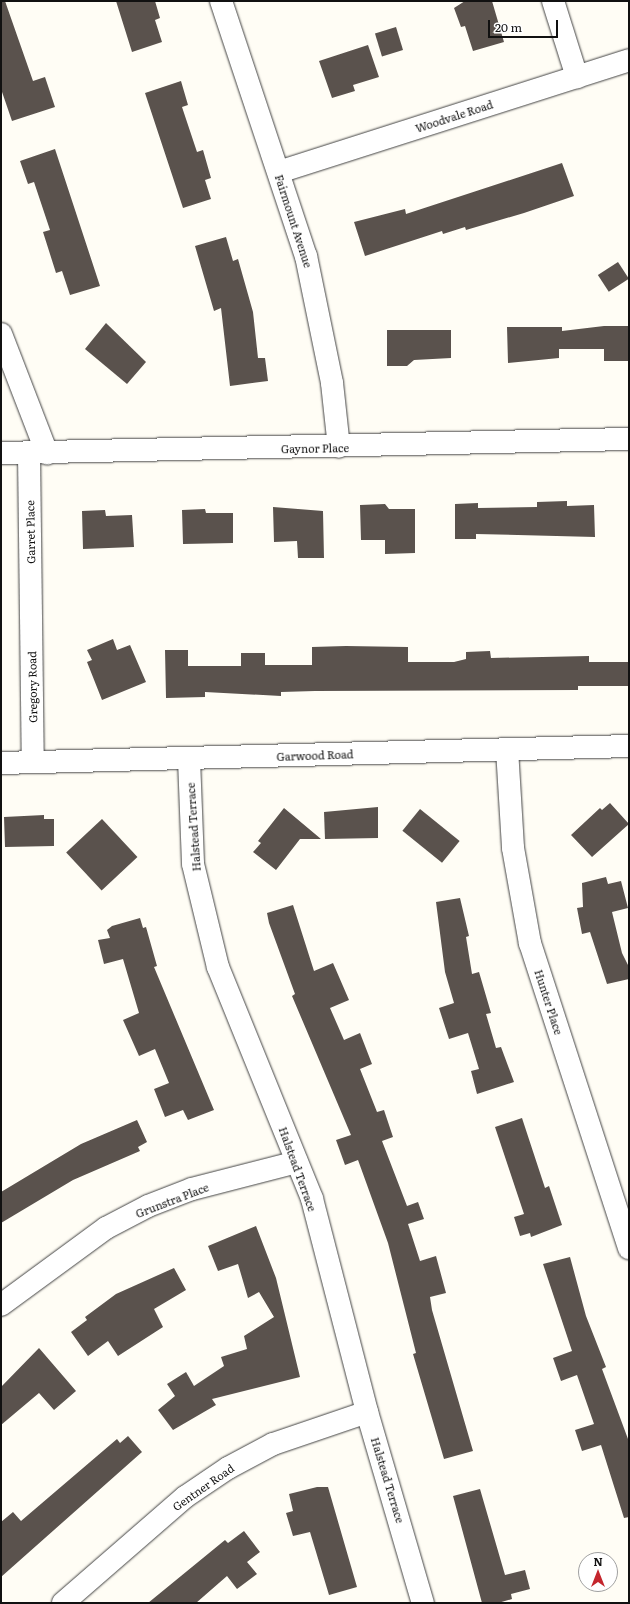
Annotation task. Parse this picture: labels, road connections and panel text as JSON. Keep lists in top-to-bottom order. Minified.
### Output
{"streets":{"street":["Woodvale Road","Fairmount Avenue","Gaynor Place","Garret Place","Gregory Road","Garwood Road","Halstead Terrace","Hunter Place","Grunstra Place","Gentner Road"]},"crossings":[["Woodvale Road","Fairmount Avenue"],["Fairmount Avenue","Gaynor Place"],["Gaynor Place","Garret Place"],["Garret Place","Gregory Road"],["Gregory Road","Garwood Road"],["Garwood Road","Halstead Terrace"],["Garwood Road","Hunter Place"],["Halstead Terrace","Grunstra Place"],["Halstead Terrace","Gentner Road"]],"scale_bar":"20 m","north":"top"}
